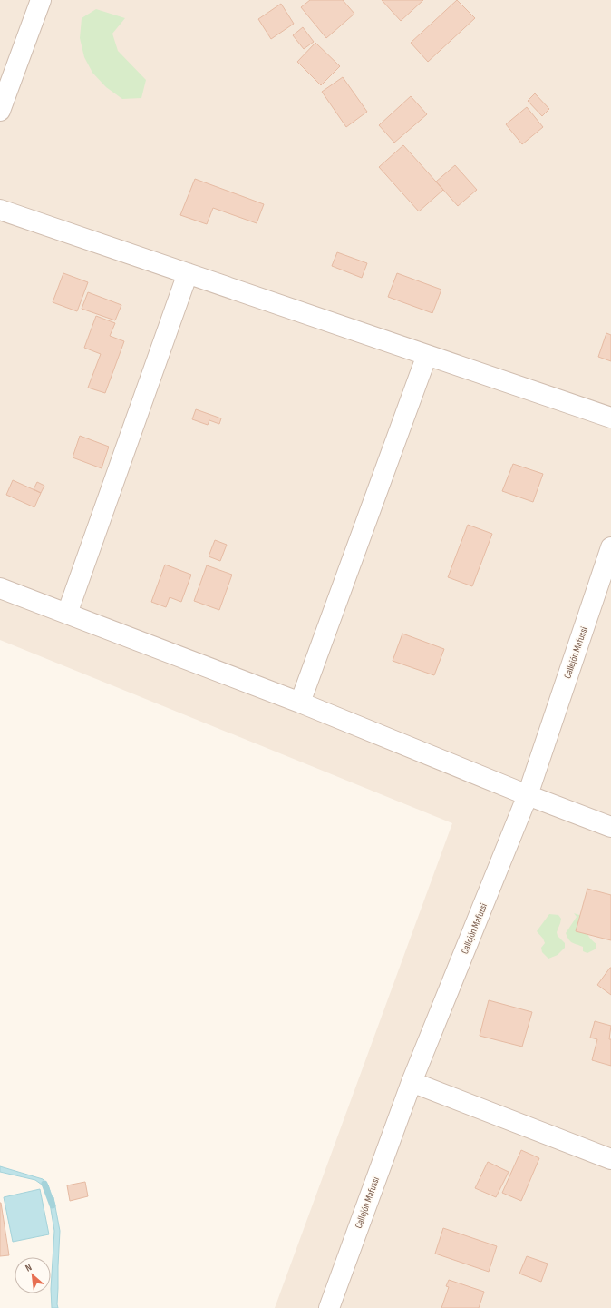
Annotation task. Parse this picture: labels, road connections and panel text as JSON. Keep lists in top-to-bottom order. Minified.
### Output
{"streets":{"street":["Callejón Mafussi"]},"north":"top left"}
